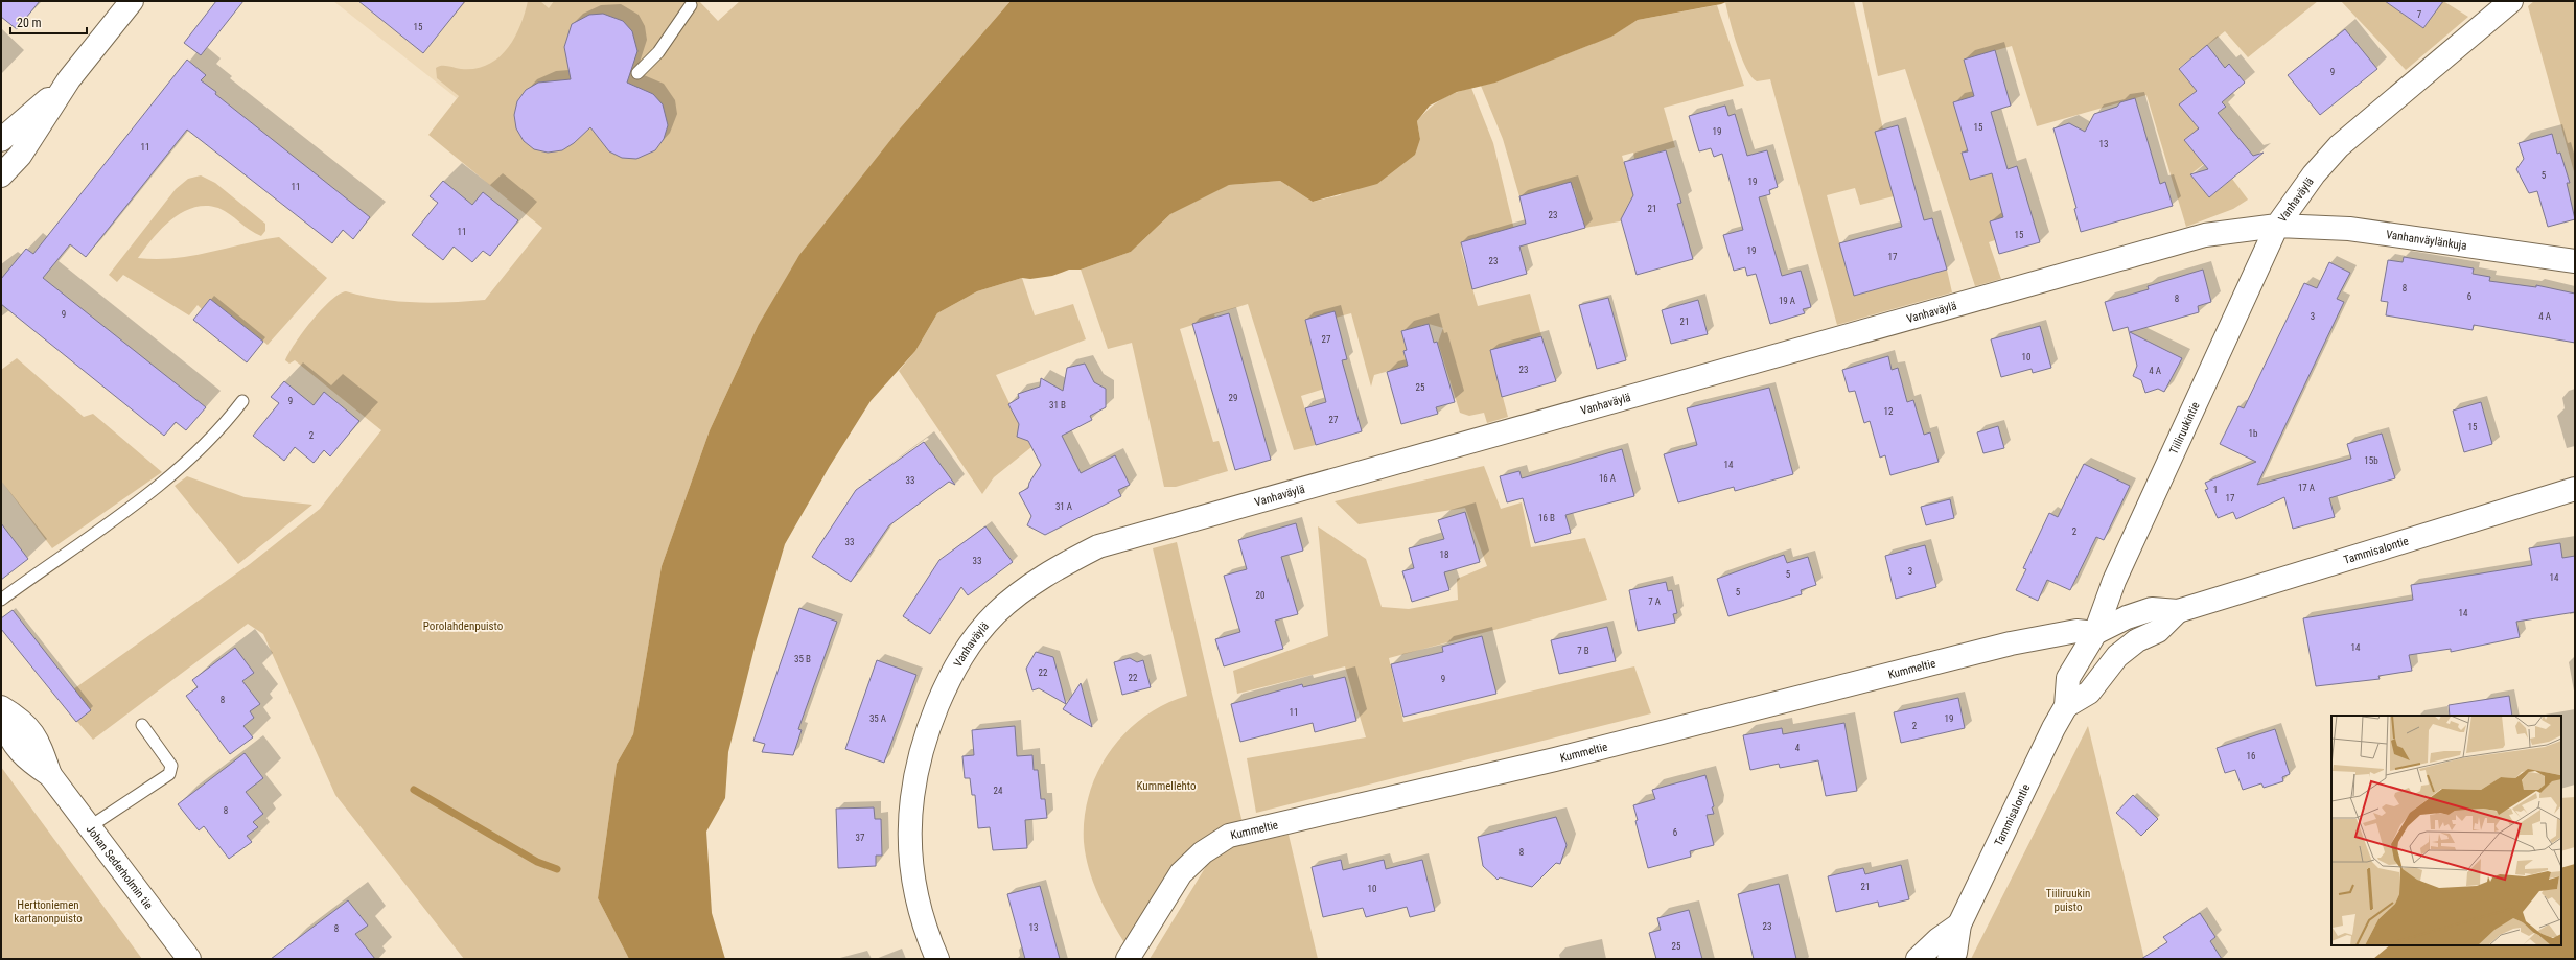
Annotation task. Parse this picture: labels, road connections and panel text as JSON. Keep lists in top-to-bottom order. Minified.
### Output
{"streets":{"street":["Vanhaväylä","Vanhanväylänkuja","Tiiliruukintie","Tammisalontie","Kummeltie","Johan Sederholmin tie"]},"crossings":[["Vanhaväylä","Vanhanväylänkuja"],["Vanhaväylä","Tiiliruukintie"],["Vanhanväylänkuja","Tiiliruukintie"],["Tiiliruukintie","Tammisalontie"],["Tiiliruukintie","Kummeltie"],["Tammisalontie","Kummeltie"]],"parks":["Porolahdenpuisto","Kummellehto","Tiiliruukin puisto","Herttoniemen kartanonpuisto"],"house_numbers":["7","15","9","15","19","13","11","5","19","11","21","23","11","15","19","17","23","8","6","8","19 A","9","3","4 A","21","27","10","23","4 A","25","29","9","31 B","12","27","15","1b","2","15b","14","16 A","33","17 A","1","17","31 A","16 B","2","33","18","33","3","5","14","5","20","7 A","14","14","7 B","35 B","22","22","9","8","11","35 A","19","2","4","16","24","8","6","37","8","21","10","23","13","8","25"],"scale_bar":"20 m"}
